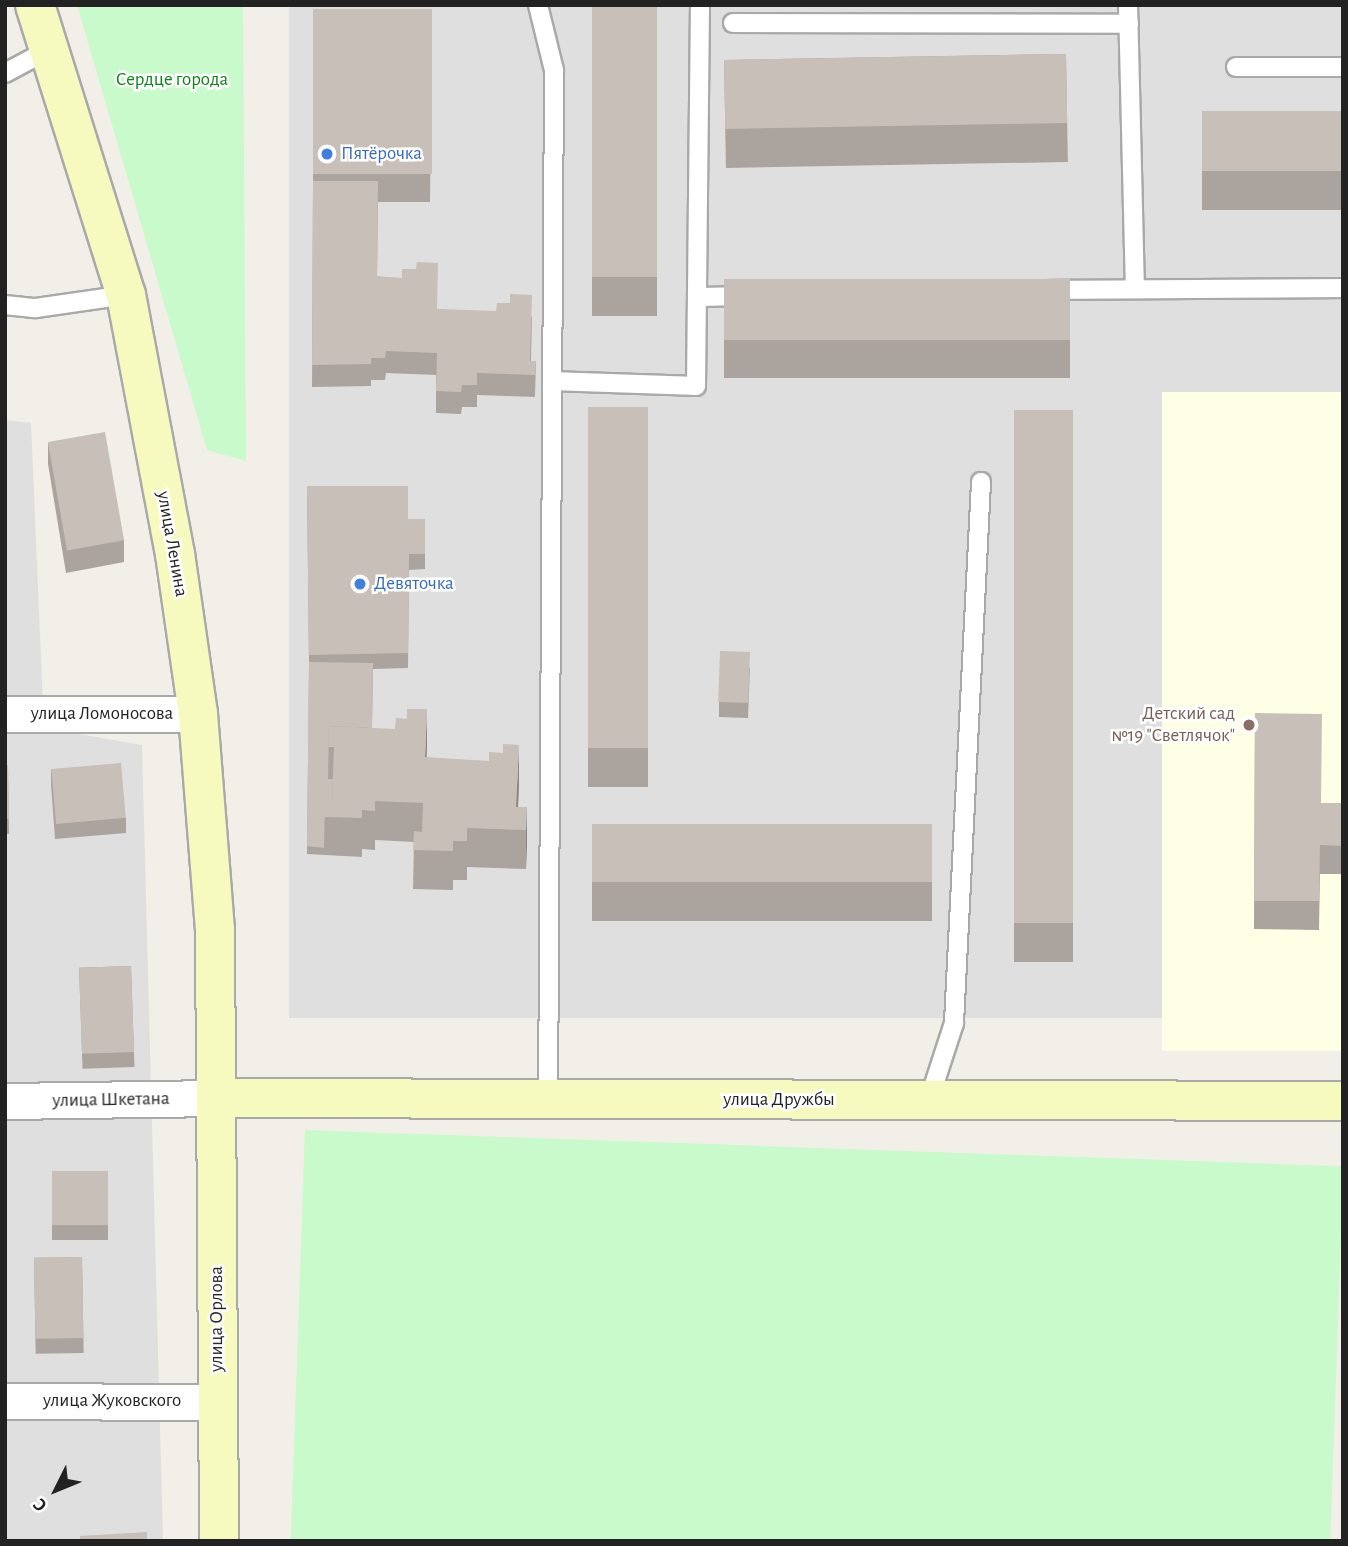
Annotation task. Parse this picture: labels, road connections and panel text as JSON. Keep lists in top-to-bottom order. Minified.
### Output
{"streets":{"street":["улица Ленина","улица Ломоносова","улица Шкетана","улица Дружбы","улица Орлова","улица Жуковского"]},"crossings":[["улица Ленина","улица Ломоносова"],["улица Ленина","улица Шкетана"],["улица Ленина","улица Дружбы"],["улица Ленина","улица Орлова"],["улица Шкетана","улица Дружбы"],["улица Шкетана","улица Орлова"],["улица Дружбы","улица Орлова"],["улица Орлова","улица Жуковского"]],"parks":["Сердце города"],"places":["Пятёрочка","Девяточка","Детский сад №19 \"Светлячок\""],"north":"bottom left"}
